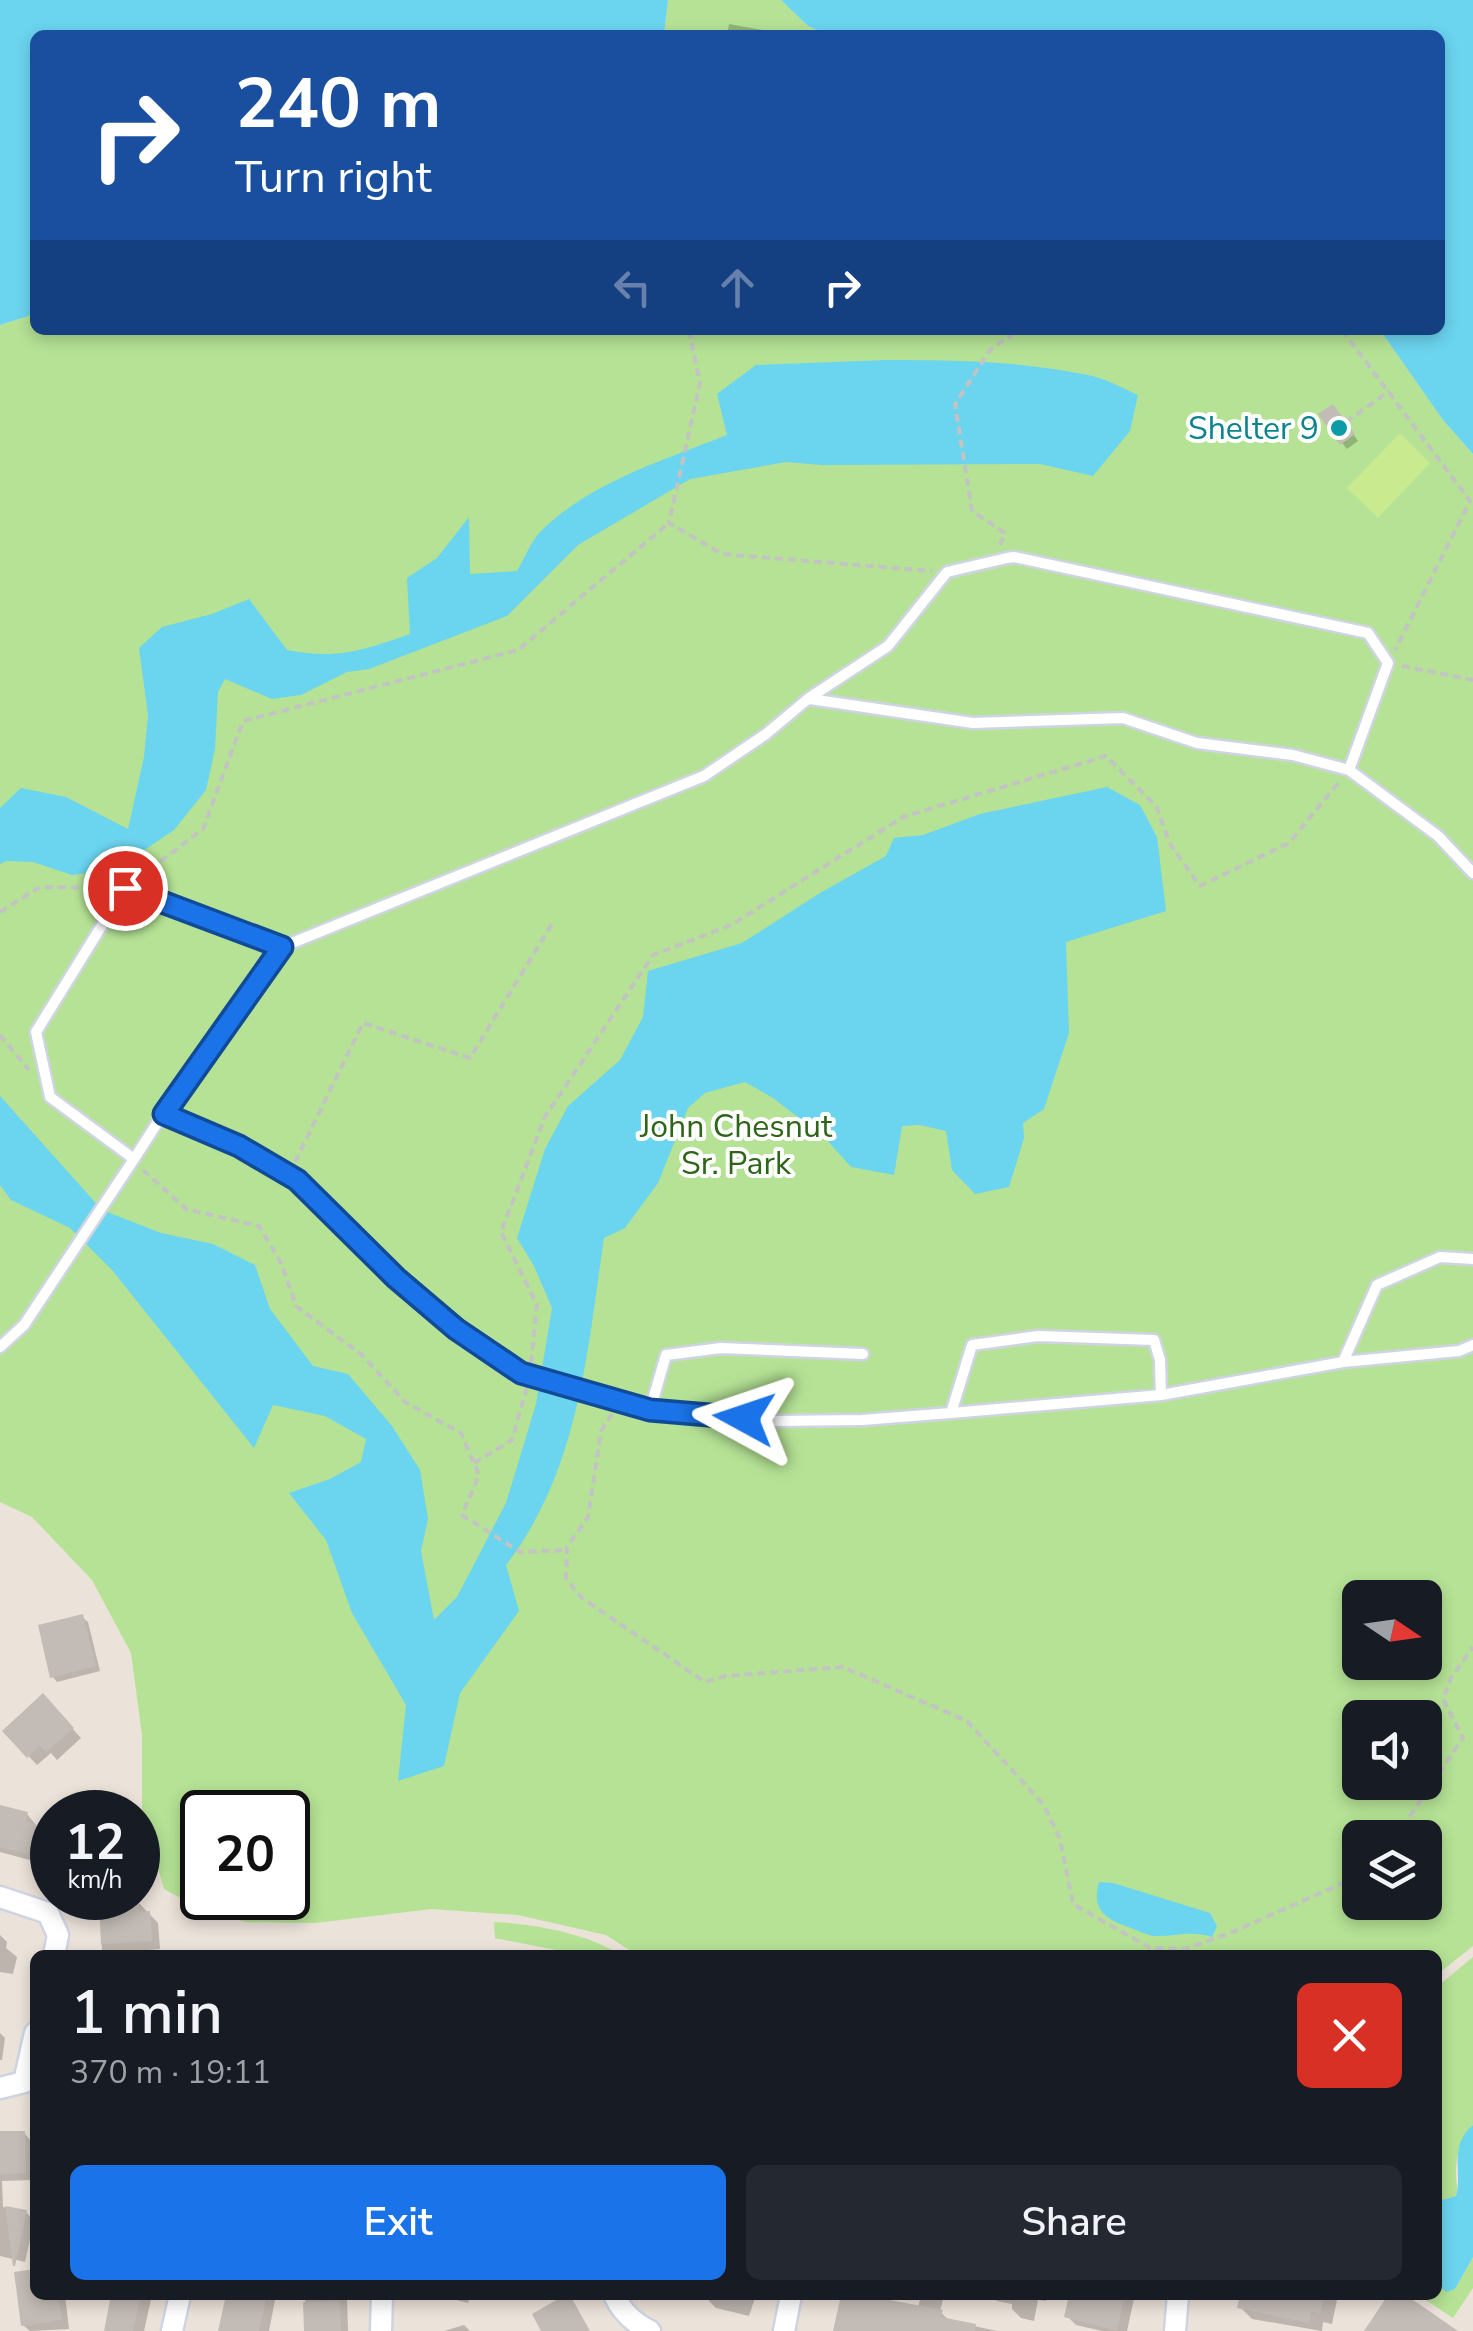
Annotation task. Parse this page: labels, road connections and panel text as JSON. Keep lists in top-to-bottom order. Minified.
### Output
{"parks":["John Chesnut Sr. Park"],"places":["Shelter 9"],"north":"right","page":{"turn":["240 m","Turn right"],"speed":"12 km/h","limit":"20","heading":["1 min","370 m · 19:11"],"buttons":["Exit","Share"]}}
